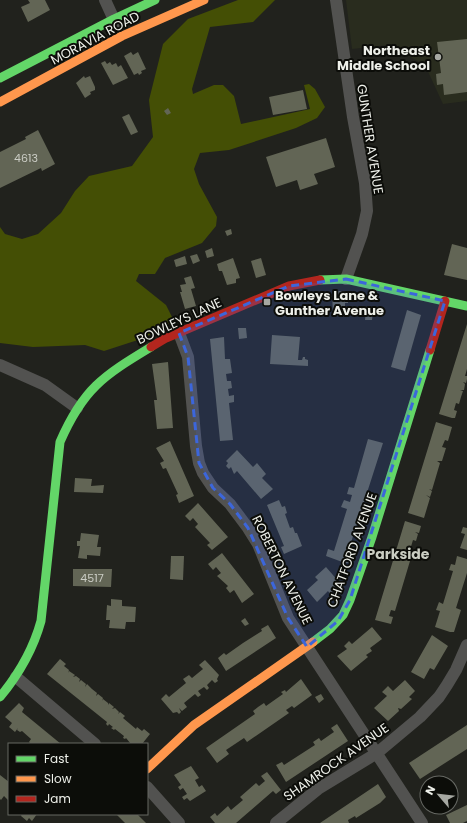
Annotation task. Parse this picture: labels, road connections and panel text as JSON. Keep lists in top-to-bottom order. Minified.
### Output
{"streets":{"street":["MORAVIA ROAD","GUNTHER AVENUE","BOWLEYS LANE","CHATFORD AVENUE","ROBERTON AVENUE","SHAMROCK AVENUE"]},"crossings":[["GUNTHER AVENUE","BOWLEYS LANE"],["BOWLEYS LANE","CHATFORD AVENUE"],["BOWLEYS LANE","ROBERTON AVENUE"],["CHATFORD AVENUE","ROBERTON AVENUE"],["ROBERTON AVENUE","SHAMROCK AVENUE"]],"districts":["Parkside"],"places":{"other":["Northeast Middle School"],"transit":["Bowleys Lane & Gunther Avenue"]},"house_numbers":["4613","4517"],"legend":["Fast","Slow","Jam"],"north":"top left"}
